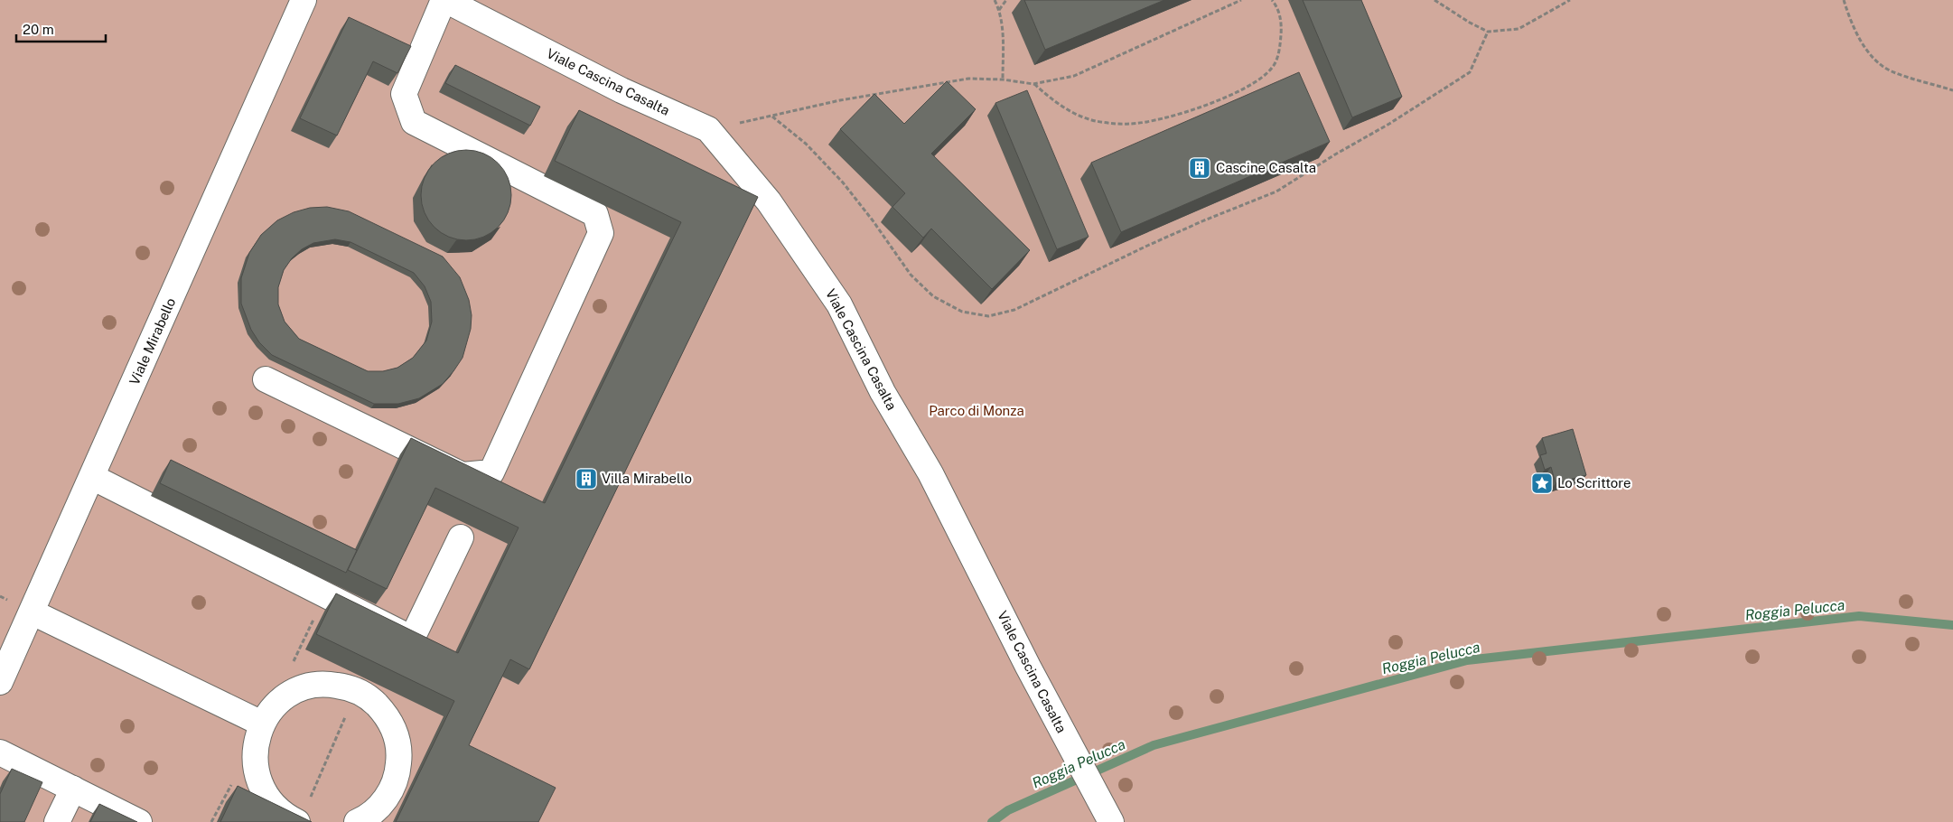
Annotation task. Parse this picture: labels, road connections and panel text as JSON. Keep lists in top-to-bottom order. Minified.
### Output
{"streets":{"lane":["Viale Cascina Casalta","Viale Mirabello"]},"water":["Roggia Pelucca"],"parks":["Parco di Monza"],"places":{"building":["Cascine Casalta","Villa Mirabello"],"place":["Lo Scrittore"]},"scale_bar":"20 m"}
